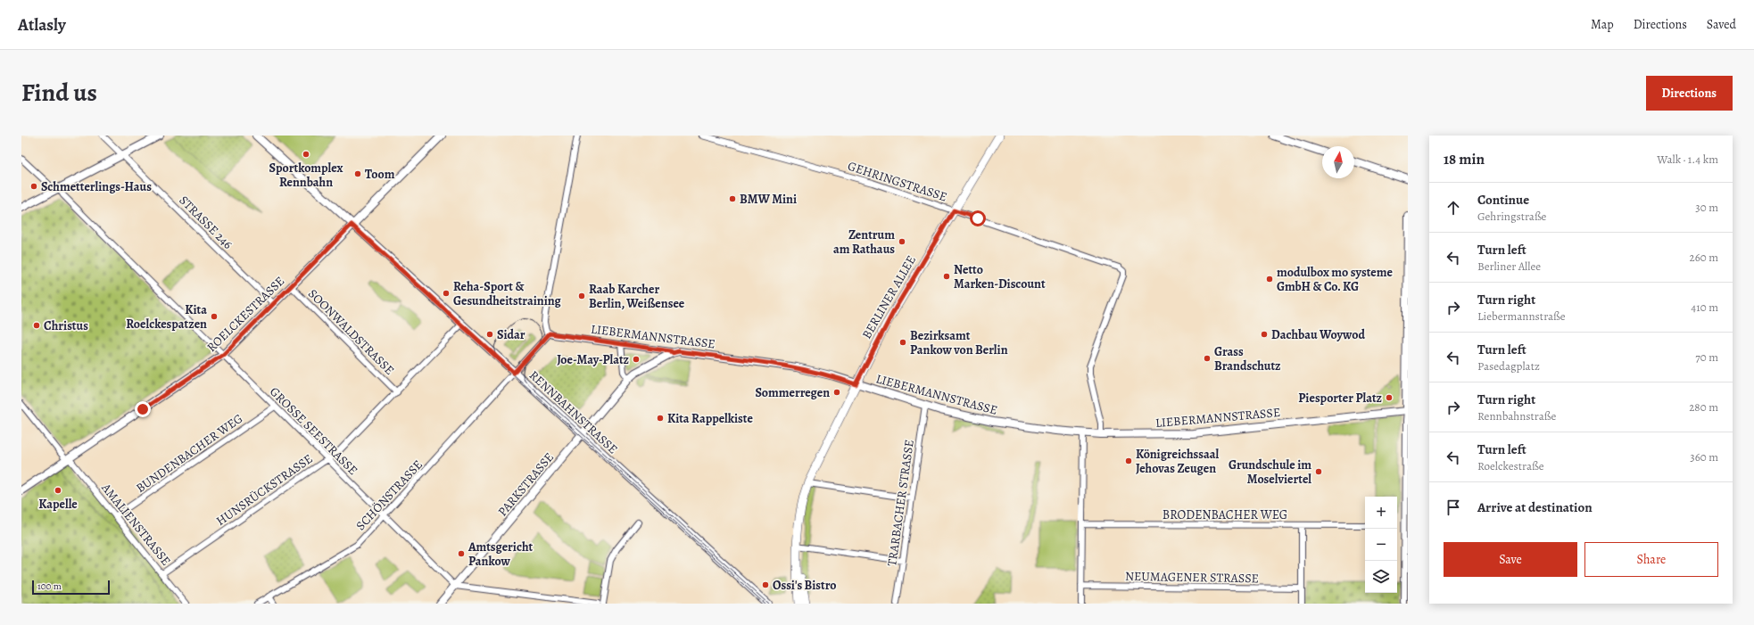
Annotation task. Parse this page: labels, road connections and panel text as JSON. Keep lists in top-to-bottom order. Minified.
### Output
{"streets":{"main road":["BERLINER ALLEE"],"street":["GEHRINGSTRASSE","STRASSE 246","ROELCKESTRASSE","SOONWALDSTRASSE","LIEBERMANNSTRASSE","RENNBAHNSTRASSE","GROSSE SEESTRASSE","BUNDENBACHER WEG","PARKSTRASSE","HUNSRÜCKSTRASSE","SCHÖNSTRASSE","TRARBACHER STRASSE","BRODENBACHER WEG","AMALIENSTRASSE","NEUMAGENER STRASSE"]},"crossings":[["GEHRINGSTRASSE","BERLINER ALLEE"],["GEHRINGSTRASSE","LIEBERMANNSTRASSE"],["STRASSE 246","ROELCKESTRASSE"],["BERLINER ALLEE","LIEBERMANNSTRASSE"],["ROELCKESTRASSE","SOONWALDSTRASSE"],["ROELCKESTRASSE","RENNBAHNSTRASSE"],["ROELCKESTRASSE","GROSSE SEESTRASSE"],["ROELCKESTRASSE","AMALIENSTRASSE"],["SOONWALDSTRASSE","HUNSRÜCKSTRASSE"],["LIEBERMANNSTRASSE","PARKSTRASSE"],["LIEBERMANNSTRASSE","SCHÖNSTRASSE"],["LIEBERMANNSTRASSE","TRARBACHER STRASSE"],["RENNBAHNSTRASSE","PARKSTRASSE"],["RENNBAHNSTRASSE","HUNSRÜCKSTRASSE"],["RENNBAHNSTRASSE","SCHÖNSTRASSE"],["GROSSE SEESTRASSE","BUNDENBACHER WEG"],["GROSSE SEESTRASSE","PARKSTRASSE"],["GROSSE SEESTRASSE","HUNSRÜCKSTRASSE"],["GROSSE SEESTRASSE","SCHÖNSTRASSE"],["BUNDENBACHER WEG","AMALIENSTRASSE"],["HUNSRÜCKSTRASSE","AMALIENSTRASSE"]],"places":["Sportkomplex Rennbahn","Toom","Schmetterlings-Haus","BMW Mini","Zentrum am Rathaus","Netto Marken-Discount","modulbox mo systeme GmbH & Co. KG","Reha-Sport & Gesundheitstraining","Raab Karcher Berlin, Weißensee","Kita Roelckespatzen","Christus","Sidar","Dachbau Woywod","Bezirksamt Pankow von Berlin","Grass Brandschutz","Joe-May-Platz","Sommerregen","Piesporter Platz","Kita Rappelkiste","Königreichssaal Jehovas Zeugen","Grundschule im Moselviertel","Kapelle","Amtsgericht Pankow","Ossi's Bistro"],"scale_bar":"100 m","north":"top","page":{"header":"Atlasly","nav":["Map","Directions","Saved"],"title":"Find us","buttons":["Directions",["Save","Share"]],"heading":["18 min","Walk · 1.4 km"],"list":[["Continue","Gehringstraße","30 m"],["Turn left","Berliner Allee","260 m"],["Turn right","Liebermannstraße","410 m"],["Turn left","Pasedagplatz","70 m"],["Turn right","Rennbahnstraße","280 m"],["Turn left","Roelckestraße","360 m"],"Arrive at destination"],"map_buttons":["+","−"],"scale":"100 m"}}
